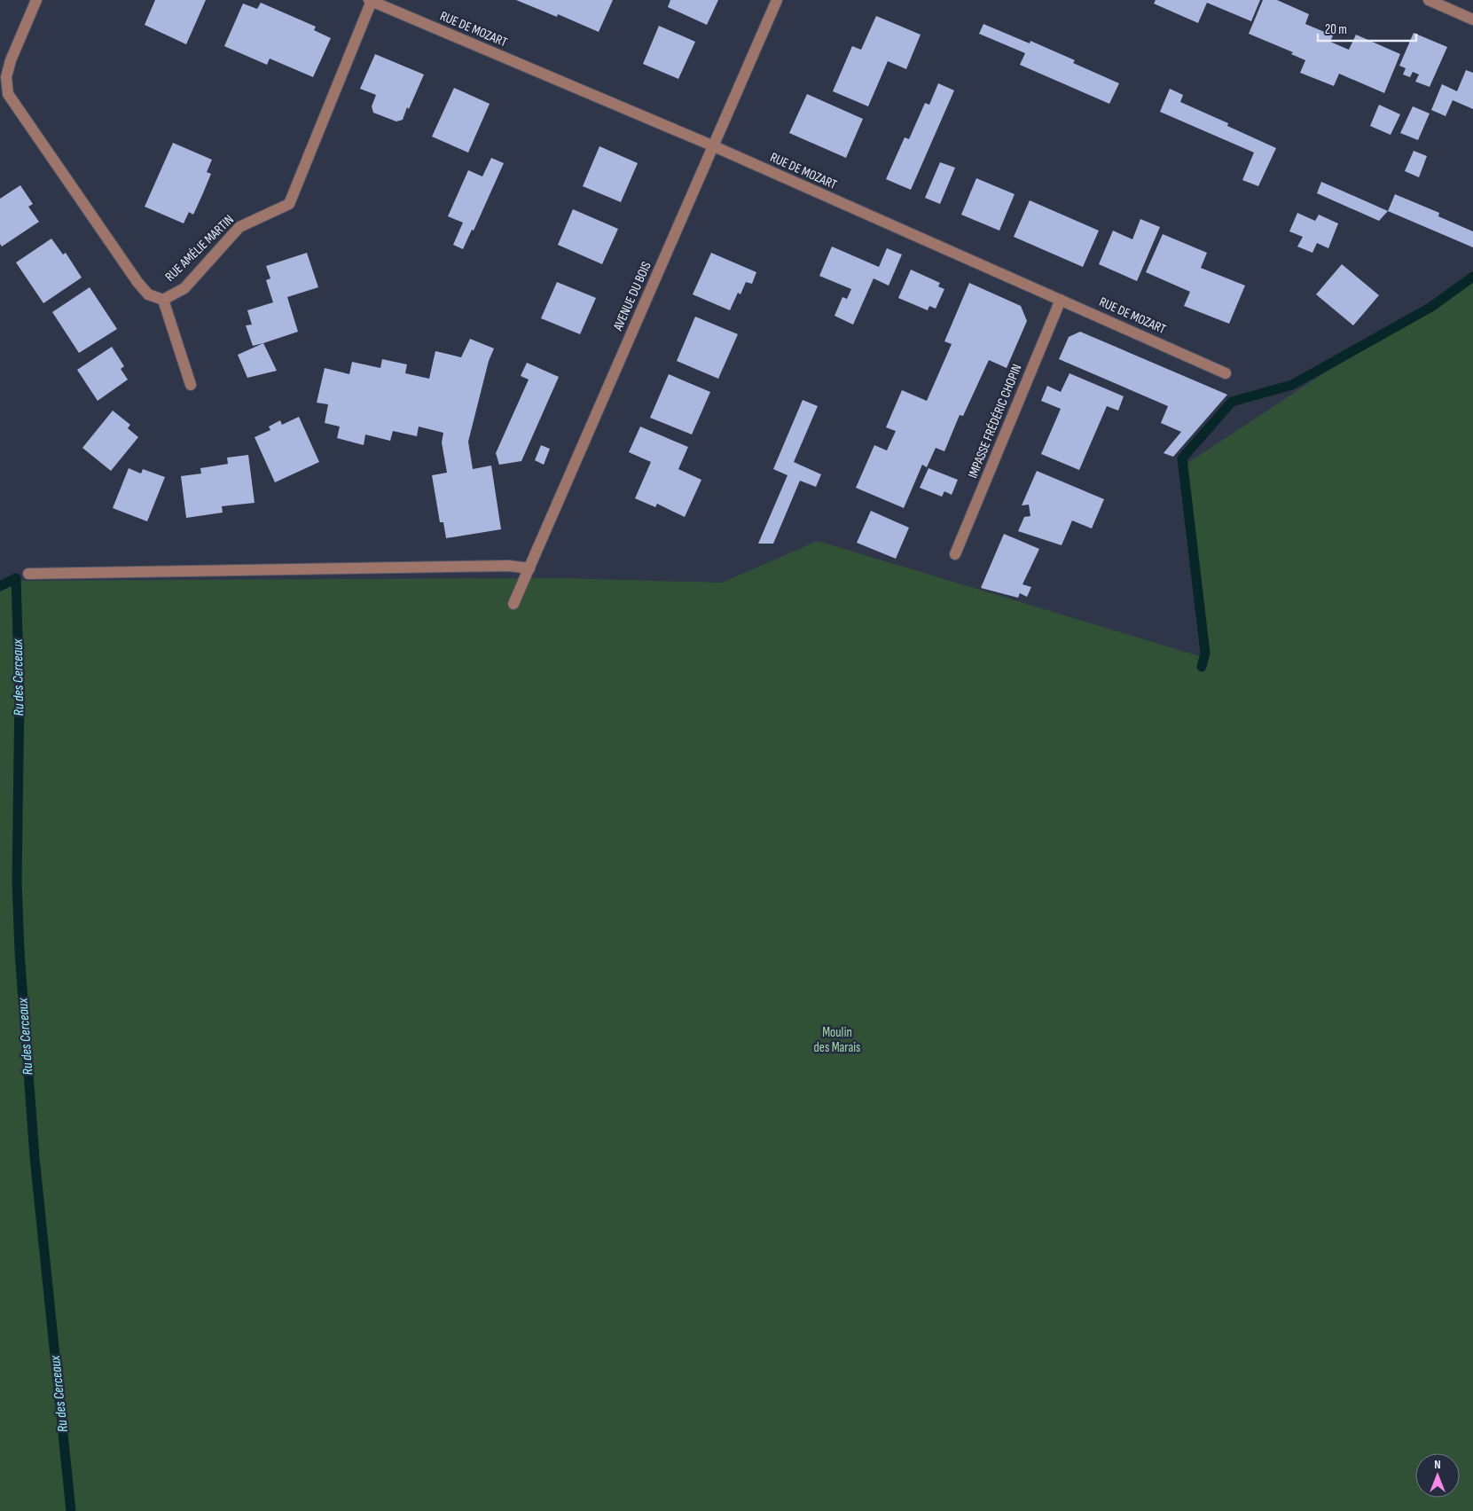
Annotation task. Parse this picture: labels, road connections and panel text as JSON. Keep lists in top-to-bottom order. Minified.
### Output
{"streets":{"street":["RUE DE MOZART","RUE AMÉLIE MARTIN","AVENUE DU BOIS","IMPASSE FRÉDÉRIC CHOPIN"]},"crossings":[["RUE DE MOZART","RUE AMÉLIE MARTIN"],["RUE DE MOZART","AVENUE DU BOIS"],["RUE DE MOZART","IMPASSE FRÉDÉRIC CHOPIN"]],"water":["Ru des Cerceaux"],"parks":["Moulin des Marais"],"scale_bar":"20 m","north":"top"}
